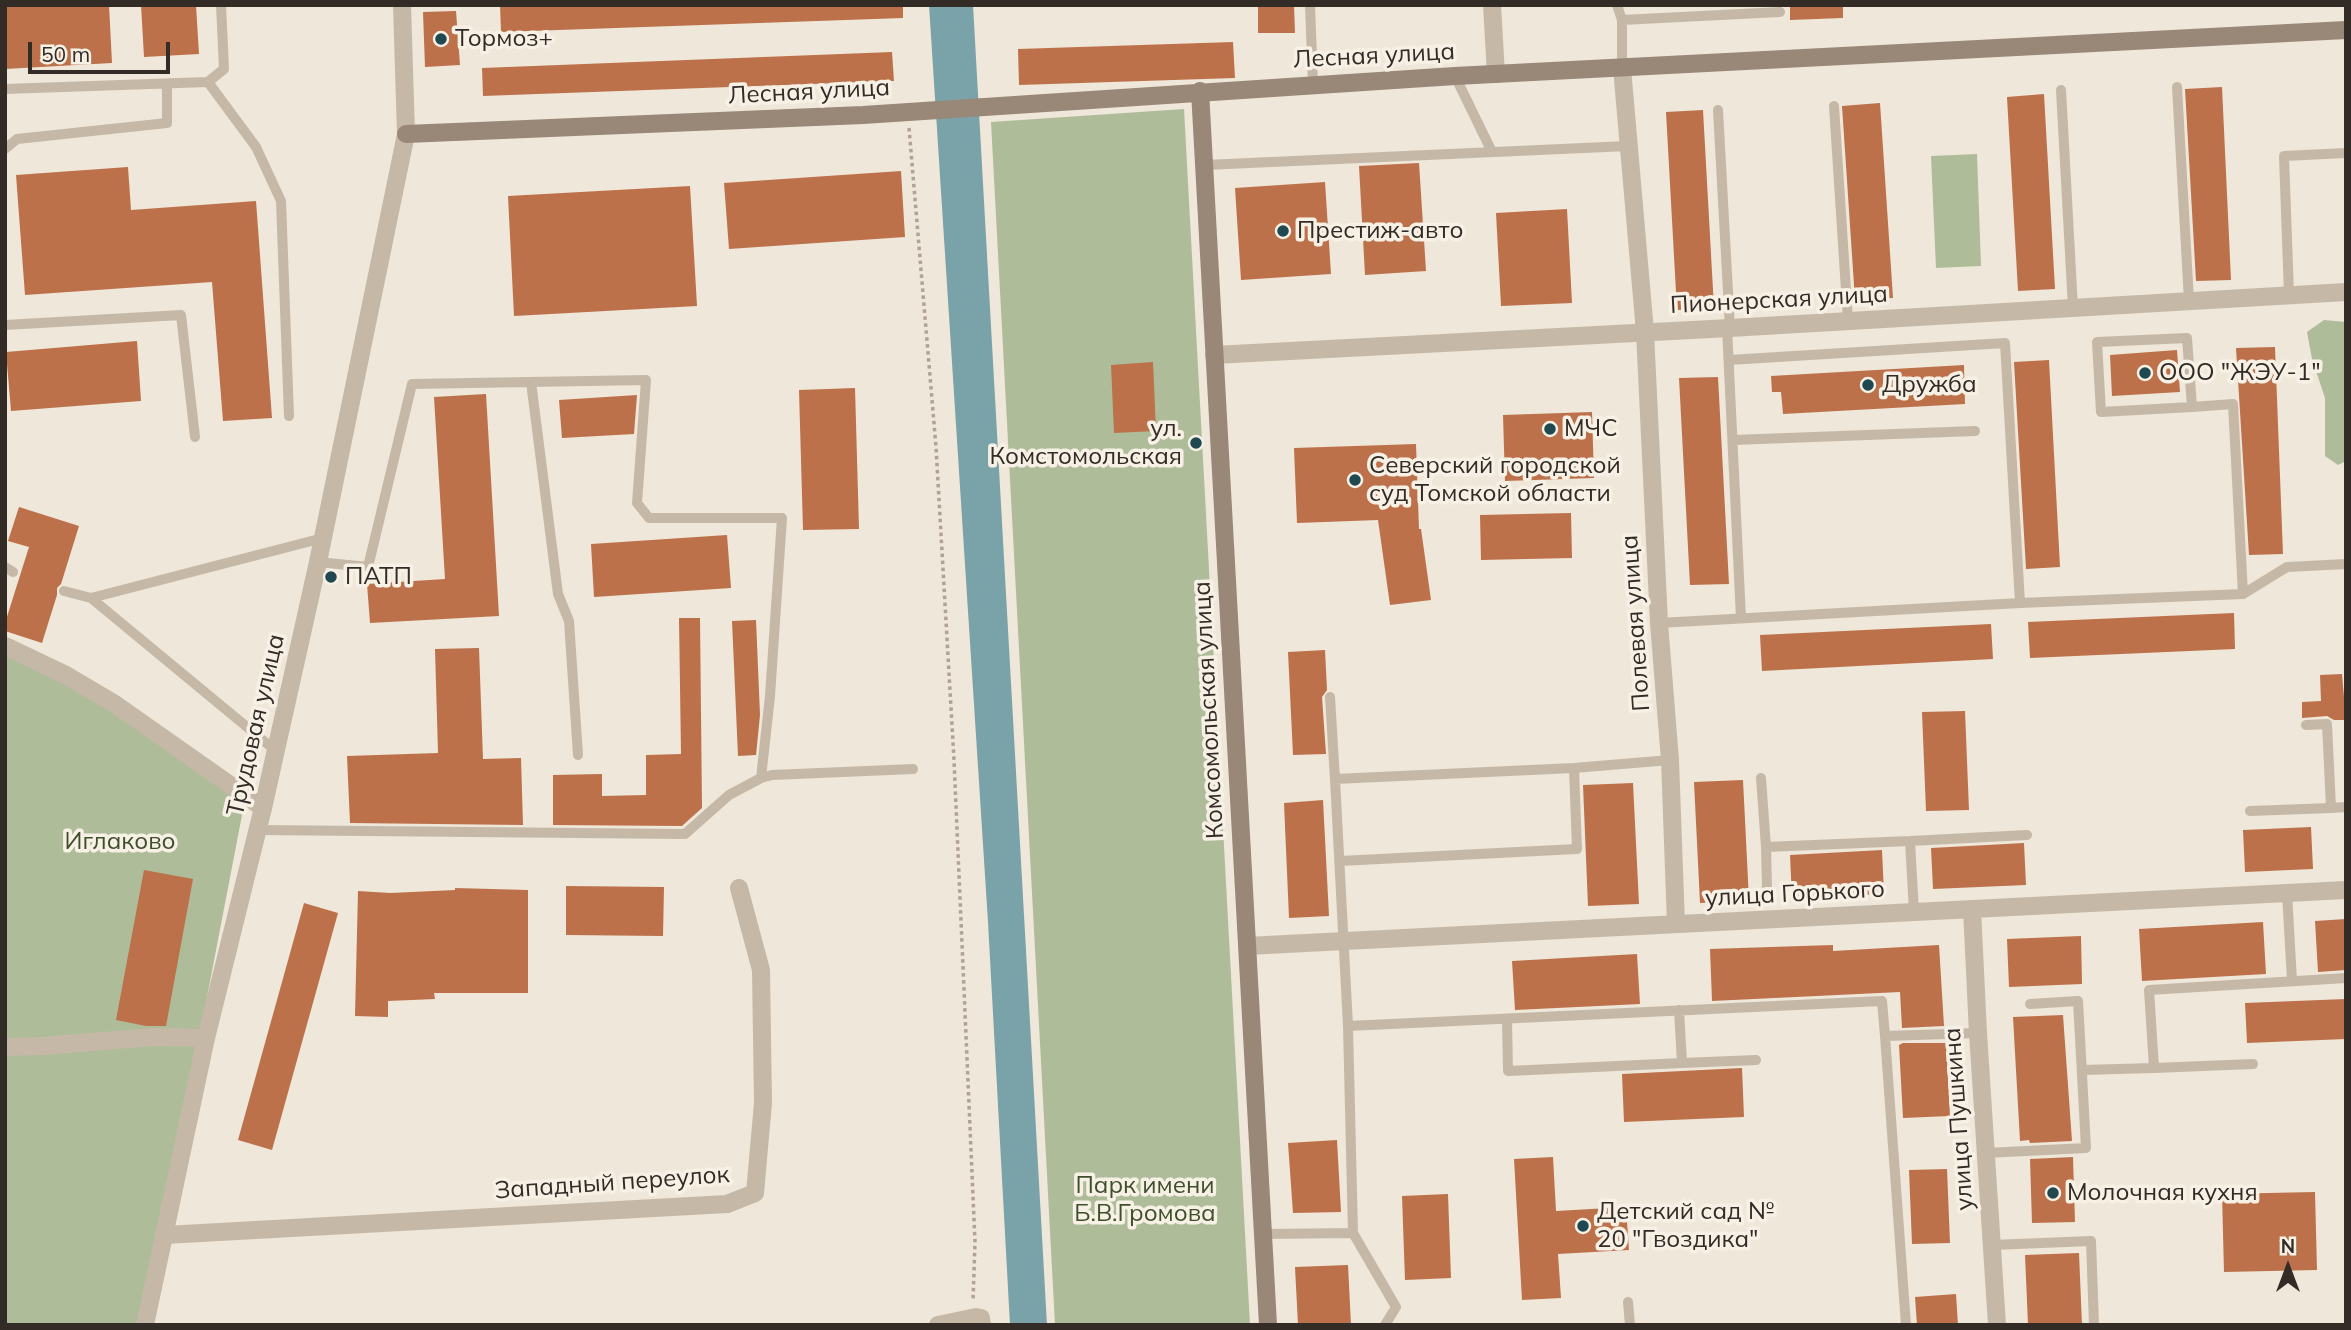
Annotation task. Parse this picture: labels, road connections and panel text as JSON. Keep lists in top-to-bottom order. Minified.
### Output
{"streets":{"main road":["Лесная улица","Комсомольская улица"],"street":["Пионерская улица","Полевая улица","Трудовая улица","улица Горького","улица Пушкина","Западный переулок"]},"crossings":[["Лесная улица","Полевая улица"],["Лесная улица","Комсомольская улица"],["Лесная улица","Трудовая улица"],["Пионерская улица","Полевая улица"],["Пионерская улица","Комсомольская улица"],["Полевая улица","улица Горького"],["Комсомольская улица","улица Горького"],["Трудовая улица","Западный переулок"],["улица Горького","улица Пушкина"]],"parks":["Иглаково","Парк имени Б.В.Громова"],"places":["Тормоз+","Престиж-авто","ООО \"ЖЭУ-1\"","Дружба","МЧС","ул. Комстомольская","Северский городской суд Томской области","ПАТП","Молочная кухня","Детский сад № 20 \"Гвоздика\""],"scale_bar":"50 m","north":"top"}
